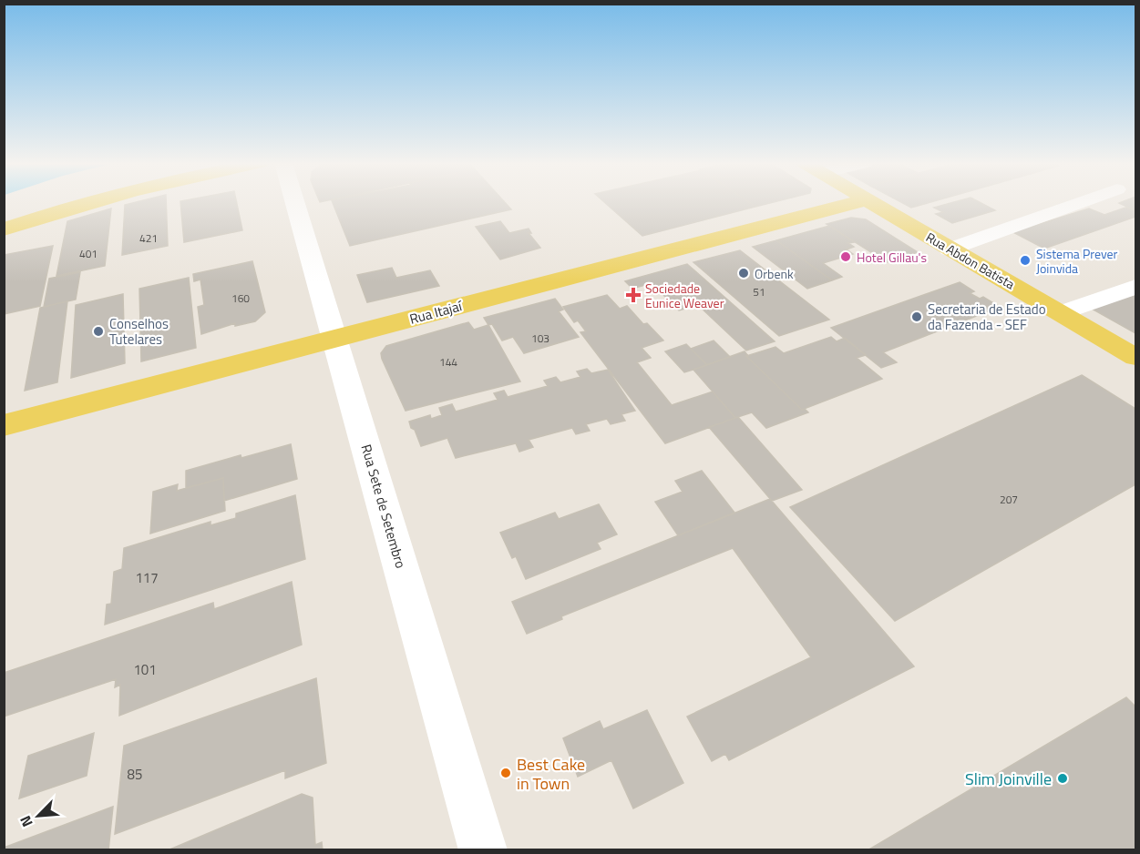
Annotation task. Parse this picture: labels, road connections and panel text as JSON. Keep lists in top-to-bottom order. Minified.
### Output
{"streets":{"main road":["Rua Abdon Batista","Rua Itajaí"],"street":["Rua Sete de Setembro"]},"crossings":[["Rua Itajaí","Rua Sete de Setembro"]],"places":{"other":["Hotel Gillau's","Sistema Prever Joinvida","Orbenk","Secretaria de Estado da Fazenda - SEF","Conselhos Tutelares","Best Cake in Town","Slim Joinville"],"health":["Sociedade Eunice Weaver"]},"house_numbers":["421","401","51","160","103","144","207","117","101","85"],"north":"bottom left"}
